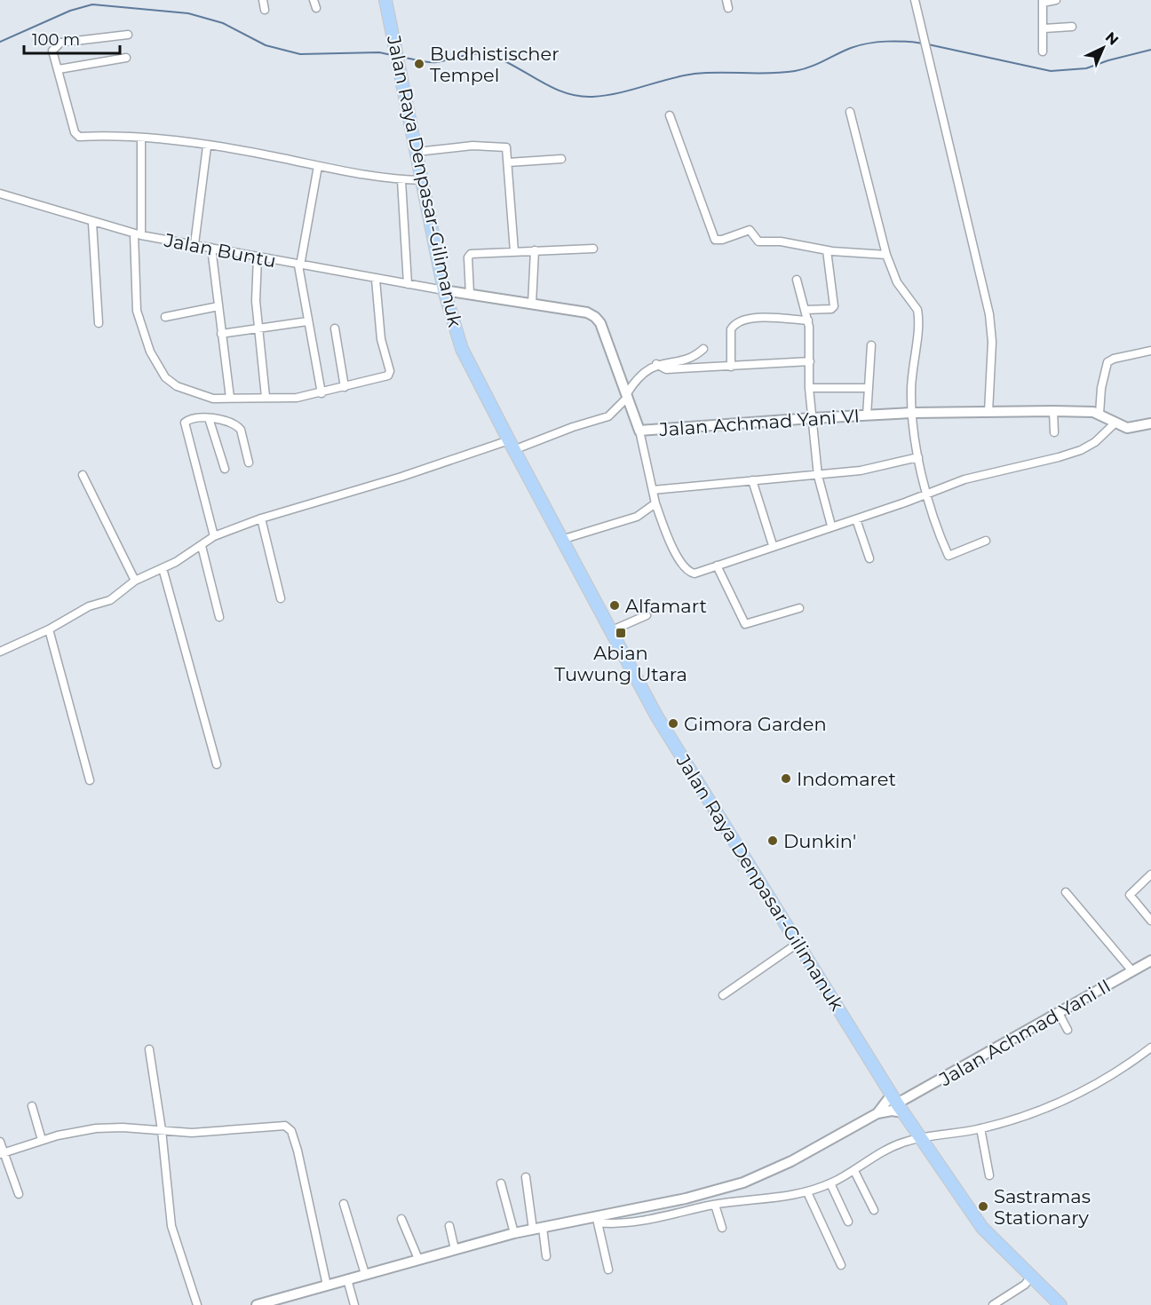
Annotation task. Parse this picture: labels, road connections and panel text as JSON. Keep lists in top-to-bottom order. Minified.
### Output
{"streets":{"highway":["Jalan Raya Denpasar-Gilimanuk"],"street":["Jalan Buntu","Jalan Achmad Yani VI","Jalan Achmad Yani II"]},"crossings":[["Jalan Raya Denpasar-Gilimanuk","Jalan Buntu"],["Jalan Raya Denpasar-Gilimanuk","Jalan Achmad Yani VI"],["Jalan Raya Denpasar-Gilimanuk","Jalan Achmad Yani II"],["Jalan Buntu","Jalan Achmad Yani VI"]],"places":{"other":["Budhistischer Tempel","Alfamart","Gimora Garden","Indomaret","Dunkin'","Sastramas Stationary"],"transit":["Abian Tuwung Utara"]},"scale_bar":"100 m","north":"top right"}
